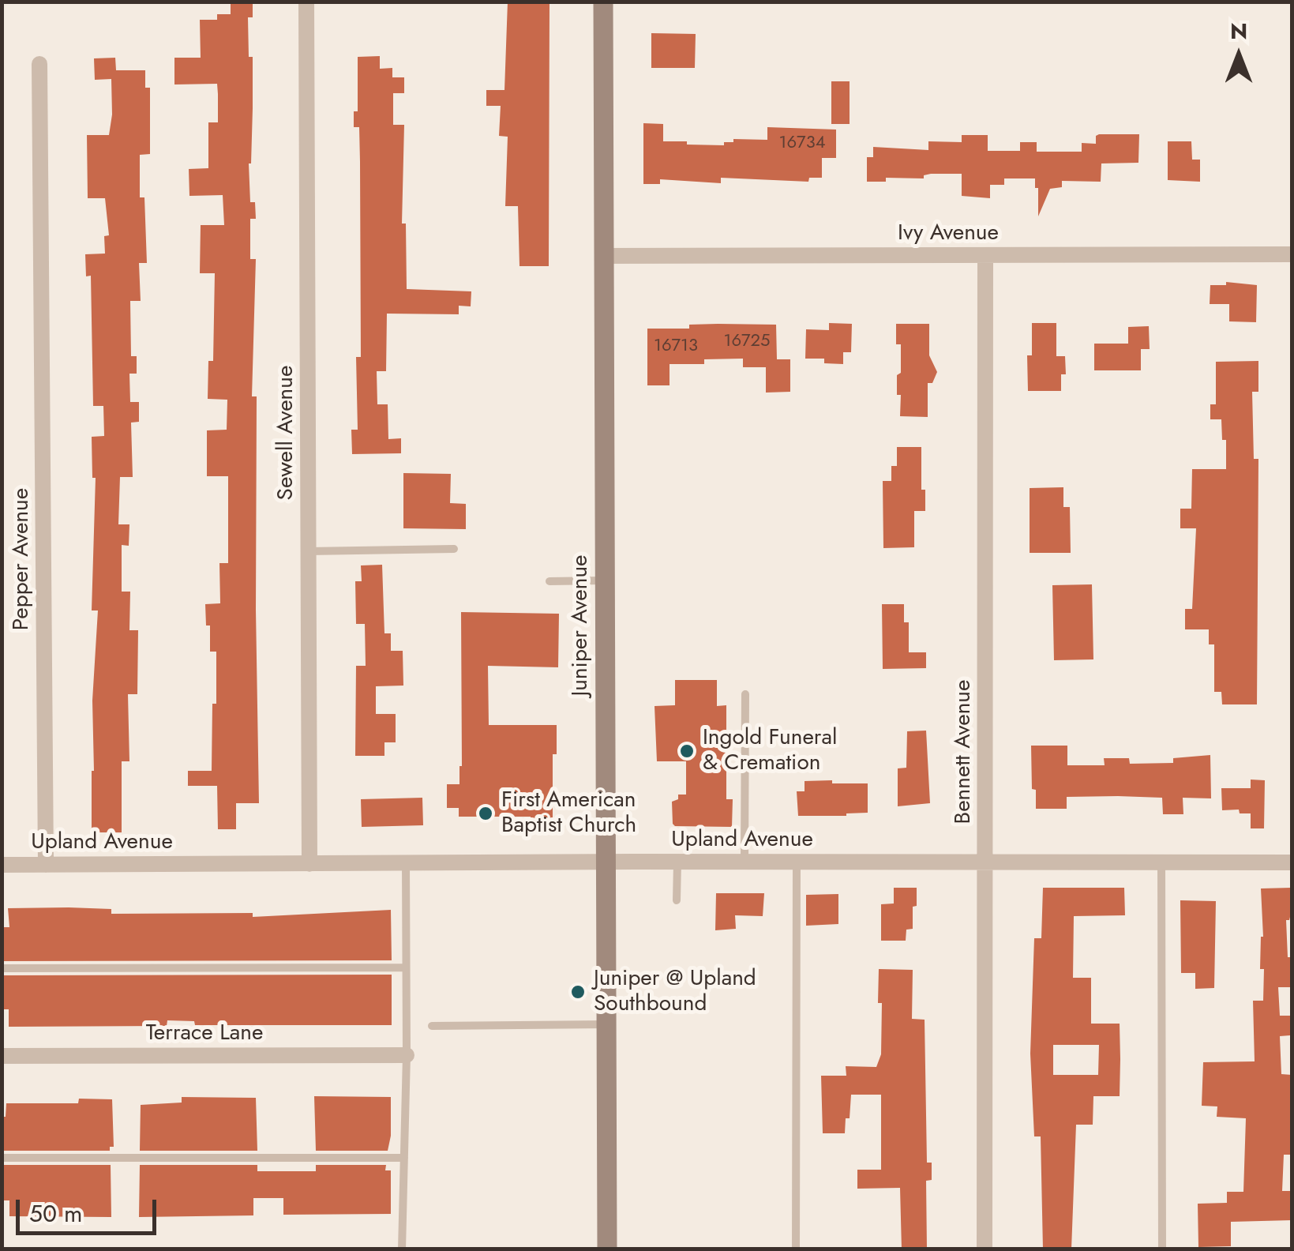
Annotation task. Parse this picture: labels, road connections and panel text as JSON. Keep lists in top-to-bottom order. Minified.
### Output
{"streets":{"street":["Ivy Avenue","Sewell Avenue","Pepper Avenue","Juniper Avenue","Bennett Avenue","Upland Avenue","Terrace Lane"]},"crossings":[["Ivy Avenue","Juniper Avenue"],["Ivy Avenue","Bennett Avenue"],["Sewell Avenue","Upland Avenue"],["Pepper Avenue","Upland Avenue"],["Juniper Avenue","Upland Avenue"],["Bennett Avenue","Upland Avenue"]],"places":["Ingold Funeral & Cremation","First American Baptist Church","Juniper @ Upland Southbound"],"house_numbers":["16734","16725","16713"],"scale_bar":"50 m","north":"top"}
